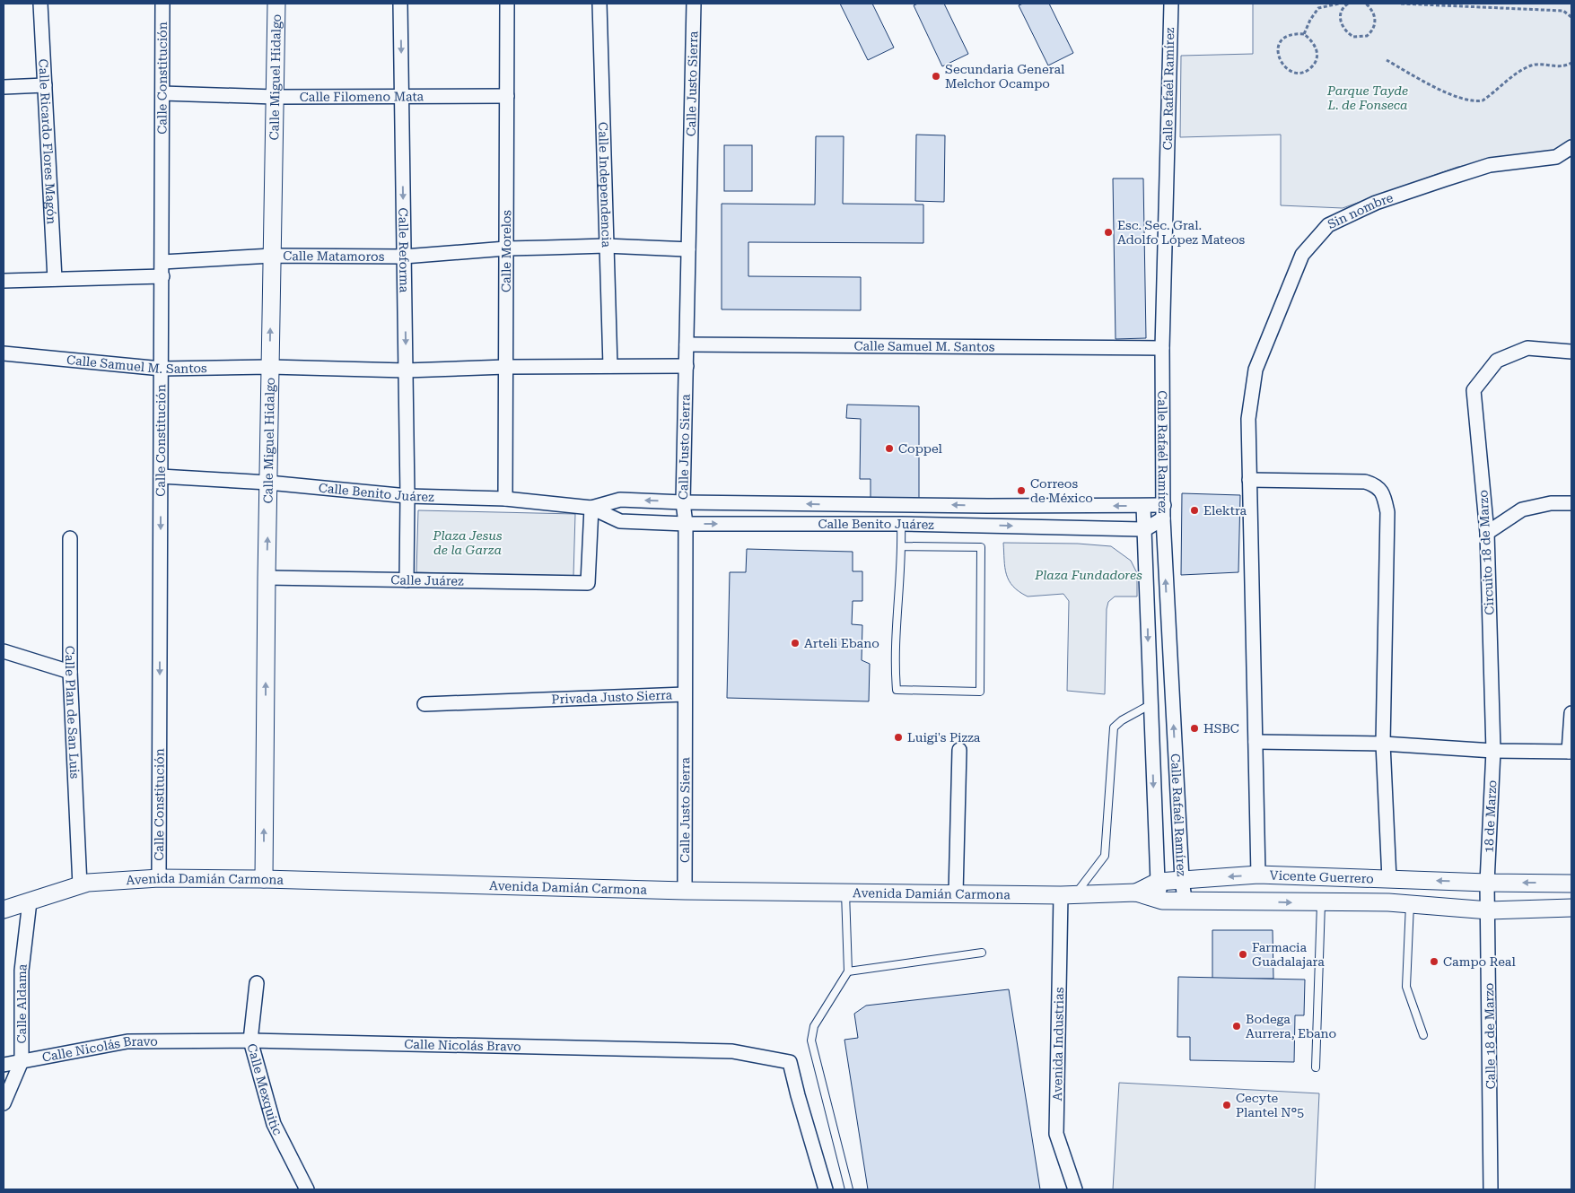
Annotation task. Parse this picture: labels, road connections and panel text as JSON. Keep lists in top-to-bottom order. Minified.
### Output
{"streets":{"street":["Calle Constitución","Calle Miguel Hidalgo","Calle Justo Sierra","Calle Rafaél Ramírez","Calle Filomeno Mata","Calle Ricardo Flores Magón","Calle Independencia","Sin nombre","Calle Reforma","Calle Morelos","Calle Matamoros","Calle Samuel M. Santos","Calle Benito Juárez","Circuito 18 de Marzo","Calle Juárez","Privada Justo Sierra","Calle Plan de San Luis","18 de Marzo","Vicente Guerrero","Avenida Damián Carmona","Calle Aldama","Calle 18 de Marzo","Avenida Industrias","Calle Nicolás Bravo","Calle Mexquitic"]},"crossings":[["Calle Constitución","Calle Filomeno Mata"],["Calle Constitución","Calle Matamoros"],["Calle Constitución","Calle Samuel M. Santos"],["Calle Constitución","Calle Benito Juárez"],["Calle Constitución","Avenida Damián Carmona"],["Calle Miguel Hidalgo","Calle Filomeno Mata"],["Calle Miguel Hidalgo","Calle Matamoros"],["Calle Miguel Hidalgo","Calle Samuel M. Santos"],["Calle Miguel Hidalgo","Calle Benito Juárez"],["Calle Miguel Hidalgo","Calle Juárez"],["Calle Miguel Hidalgo","Avenida Damián Carmona"],["Calle Justo Sierra","Calle Matamoros"],["Calle Justo Sierra","Calle Samuel M. Santos"],["Calle Justo Sierra","Calle Benito Juárez"],["Calle Justo Sierra","Privada Justo Sierra"],["Calle Justo Sierra","Avenida Damián Carmona"],["Calle Rafaél Ramírez","Calle Samuel M. Santos"],["Calle Rafaél Ramírez","Calle Benito Juárez"],["Calle Rafaél Ramírez","Vicente Guerrero"],["Calle Rafaél Ramírez","Avenida Damián Carmona"],["Calle Filomeno Mata","Calle Reforma"],["Calle Filomeno Mata","Calle Morelos"],["Calle Independencia","Calle Matamoros"],["Calle Independencia","Calle Samuel M. Santos"],["Sin nombre","Vicente Guerrero"],["Calle Reforma","Calle Matamoros"],["Calle Reforma","Calle Samuel M. Santos"],["Calle Reforma","Calle Benito Juárez"],["Calle Reforma","Calle Juárez"],["Calle Morelos","Calle Matamoros"],["Calle Morelos","Calle Samuel M. Santos"],["Calle Morelos","Calle Benito Juárez"],["Calle Benito Juárez","Calle Juárez"],["Circuito 18 de Marzo","18 de Marzo"],["Calle Plan de San Luis","Avenida Damián Carmona"],["18 de Marzo","Vicente Guerrero"],["18 de Marzo","Calle 18 de Marzo"],["Vicente Guerrero","Avenida Damián Carmona"],["Vicente Guerrero","Calle 18 de Marzo"],["Avenida Damián Carmona","Calle Aldama"],["Avenida Damián Carmona","Avenida Industrias"],["Calle Aldama","Calle Nicolás Bravo"],["Calle Nicolás Bravo","Calle Mexquitic"]],"one_way":["Calle Constitución","Calle Miguel Hidalgo","Calle Reforma"],"parks":["Parque Tayde L. de Fonseca","Plaza Jesus de la Garza","Plaza Fundadores"],"places":["Secundaria General Melchor Ocampo","Esc. Sec. Gral. Adolfo López Mateos","Coppel","Correos de México","Elektra","Arteli Ebano","HSBC","Luigi's Pizza","Farmacia Guadalajara","Campo Real","Bodega Aurrera, Ebano","Cecyte Plantel N°5"]}
